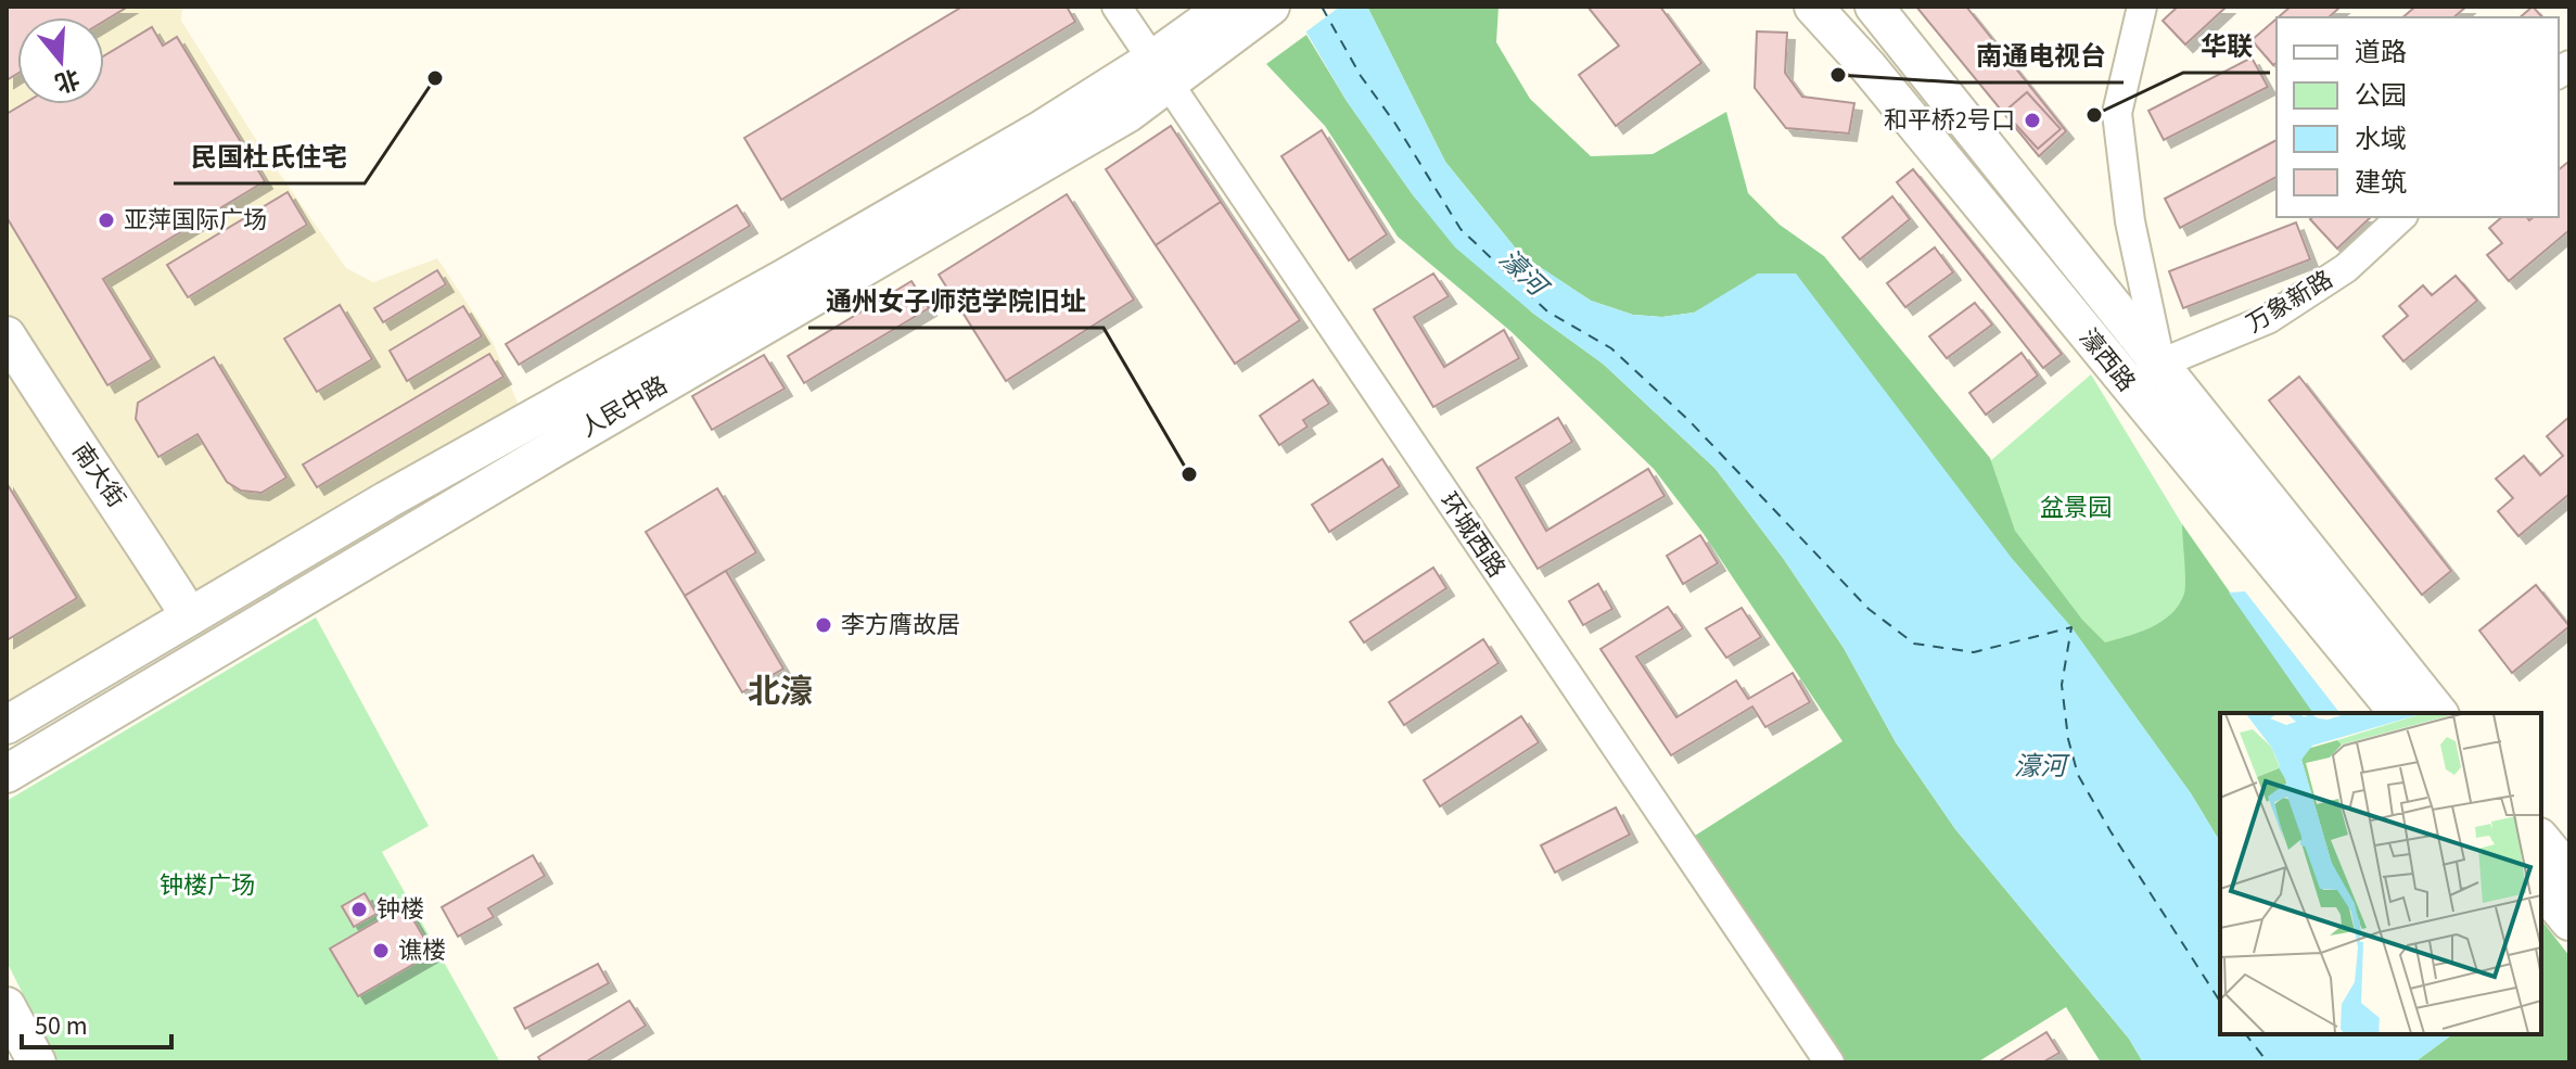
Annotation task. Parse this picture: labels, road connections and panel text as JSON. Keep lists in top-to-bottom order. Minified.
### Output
{"streets":{"main road":["濠西路","人民中路","南大街"],"street":["万象新路","环城西路"]},"crossings":[["万象新路","濠西路"],["人民中路","南大街"],["人民中路","环城西路"]],"districts":["北濠"],"water":["濠河"],"parks":["盆景园","钟楼广场"],"places":["南通电视台","民国杜氏住宅","华联","和平桥2号口","亚萍国际广场","通州女子师范学院旧址","李方膺故居","钟楼","谯楼"],"legend":["道路","公园","水域","建筑"],"scale_bar":"50 m","north":"bottom"}
